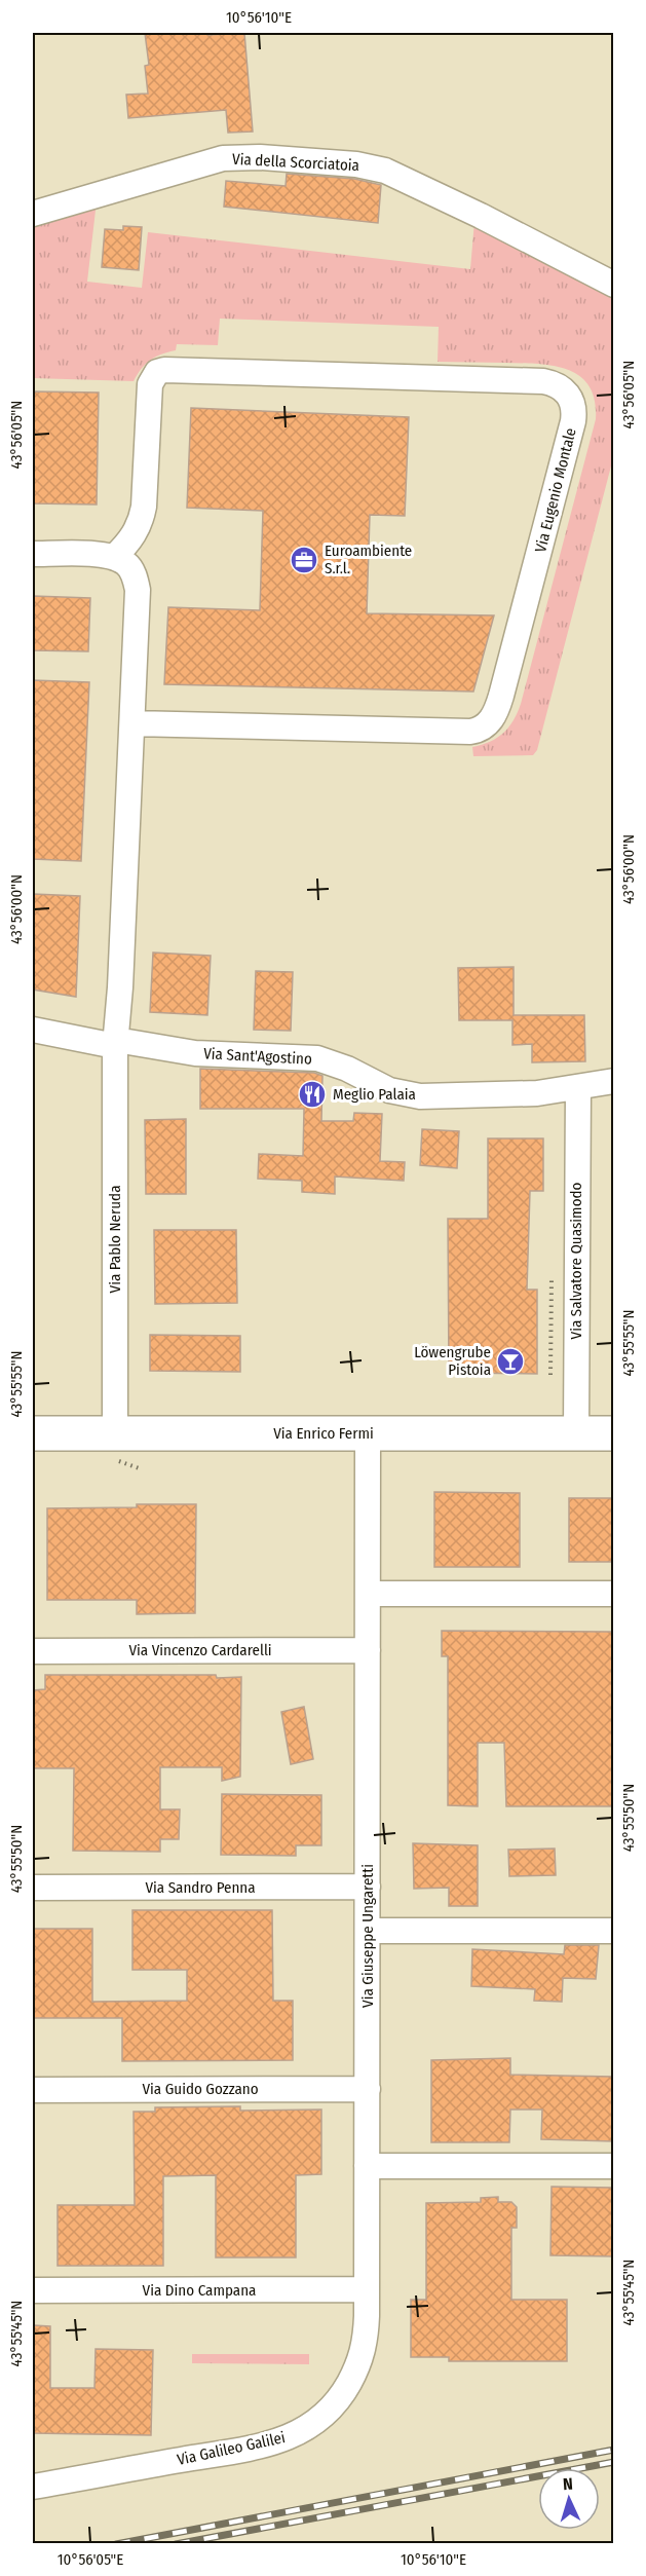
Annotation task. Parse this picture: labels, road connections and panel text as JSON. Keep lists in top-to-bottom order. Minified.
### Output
{"streets":{"street":["Via della Scorciatoia","Via Eugenio Montale","Via Sant'Agostino","Via Pablo Neruda","Via Salvatore Quasimodo","Via Enrico Fermi","Via Vincenzo Cardarelli","Via Sandro Penna","Via Giuseppe Ungaretti","Via Guido Gozzano","Via Dino Campana","Via Galileo Galilei"]},"crossings":[["Via Sant'Agostino","Via Pablo Neruda"],["Via Sant'Agostino","Via Salvatore Quasimodo"],["Via Pablo Neruda","Via Enrico Fermi"],["Via Salvatore Quasimodo","Via Enrico Fermi"],["Via Enrico Fermi","Via Giuseppe Ungaretti"],["Via Vincenzo Cardarelli","Via Giuseppe Ungaretti"],["Via Sandro Penna","Via Giuseppe Ungaretti"],["Via Giuseppe Ungaretti","Via Guido Gozzano"],["Via Giuseppe Ungaretti","Via Dino Campana"],["Via Giuseppe Ungaretti","Via Galileo Galilei"],["Via Dino Campana","Via Galileo Galilei"]],"places":{"office":["Euroambiente S.r.l."],"restaurant":["Meglio Palaia"],"bar":["Löwengrube Pistoia"]},"north":"top","coordinates":["10°56'10\"E","43°56'05\"N","43°56'00\"N","43°55'55\"N","43°55'50\"N","43°55'45\"N","10°56'05\"E"]}
